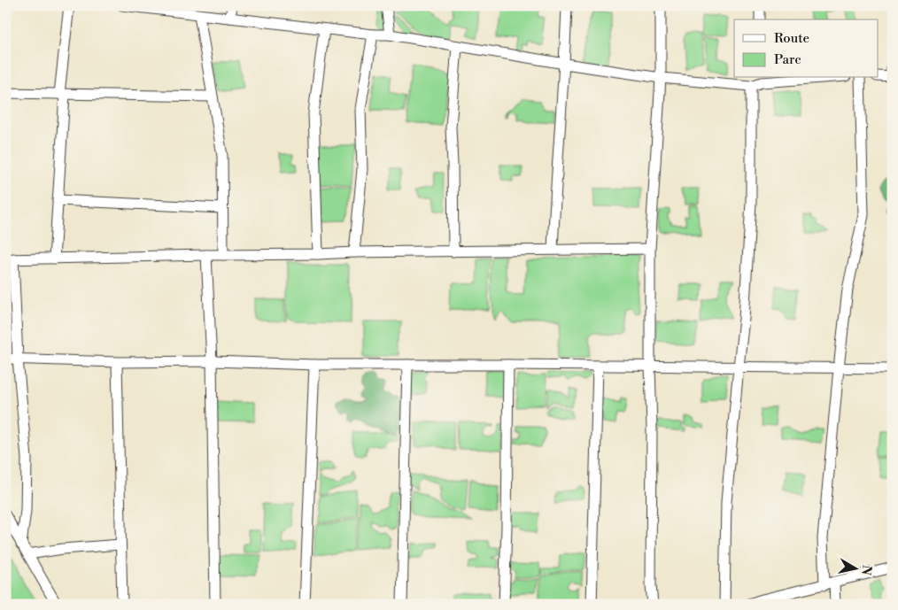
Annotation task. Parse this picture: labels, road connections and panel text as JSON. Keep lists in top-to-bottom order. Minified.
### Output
{"legend":["Route","Parc"],"north":"right"}
